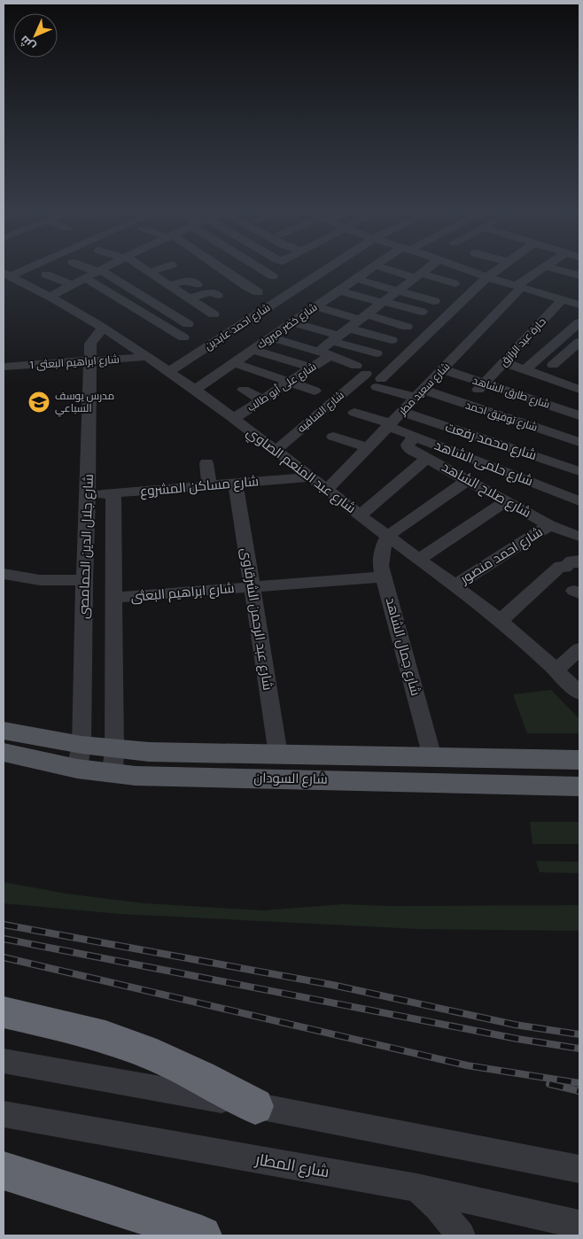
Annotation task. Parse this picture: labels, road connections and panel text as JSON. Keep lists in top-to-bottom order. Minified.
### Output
{"streets":{"main road":["شارع السودان"],"street":["شارع خضر مبروك","شارع احمد عابدين","حارة عبد الرازق","شارع ابراهيم البعثى 1","شارع على أبو طالب","شارع سعيد مطر","شارع طارق الشاهد","شارع الساقيه","شارع توفيق احمد","شارع محمد رفعت","شارع حلمى الشاهد","شارع عبد المنعم الصاوي","شارع مساكن المشروع","شارع صلاح الشاهد","شارع جلال الدين الحمامصى","شارع احمد منصور","شارع ابراهيم البعثى","شارع عبد الرحمن الشرقاوى","شارع جمال الشاهد","شارع المطار"]},"crossings":[["شارع خضر مبروك","شارع عبد المنعم الصاوي"],["شارع احمد عابدين","شارع عبد المنعم الصاوي"],["حارة عبد الرازق","شارع طارق الشاهد"],["حارة عبد الرازق","شارع توفيق احمد"],["شارع ابراهيم البعثى 1","شارع عبد المنعم الصاوي"],["شارع ابراهيم البعثى 1","شارع جلال الدين الحمامصى"],["شارع على أبو طالب","شارع الساقيه"],["شارع على أبو طالب","شارع عبد المنعم الصاوي"],["شارع سعيد مطر","شارع طارق الشاهد"],["شارع سعيد مطر","شارع توفيق احمد"],["شارع سعيد مطر","شارع محمد رفعت"],["شارع سعيد مطر","شارع حلمى الشاهد"],["شارع سعيد مطر","شارع عبد المنعم الصاوي"],["شارع الساقيه","شارع عبد المنعم الصاوي"],["شارع حلمى الشاهد","شارع صلاح الشاهد"],["شارع عبد المنعم الصاوي","شارع مساكن المشروع"],["شارع عبد المنعم الصاوي","شارع جلال الدين الحمامصى"],["شارع عبد المنعم الصاوي","شارع احمد منصور"],["شارع عبد المنعم الصاوي","شارع جمال الشاهد"],["شارع مساكن المشروع","شارع جلال الدين الحمامصى"],["شارع مساكن المشروع","شارع عبد الرحمن الشرقاوى"],["شارع صلاح الشاهد","شارع احمد منصور"],["شارع جلال الدين الحمامصى","شارع ابراهيم البعثى"],["شارع جلال الدين الحمامصى","شارع السودان"],["شارع ابراهيم البعثى","شارع عبد الرحمن الشرقاوى"],["شارع ابراهيم البعثى","شارع جمال الشاهد"],["شارع عبد الرحمن الشرقاوى","شارع السودان"],["شارع جمال الشاهد","شارع السودان"]],"places":{"school or university":["مدرس يوسف السباعي"]},"north":"bottom left"}
